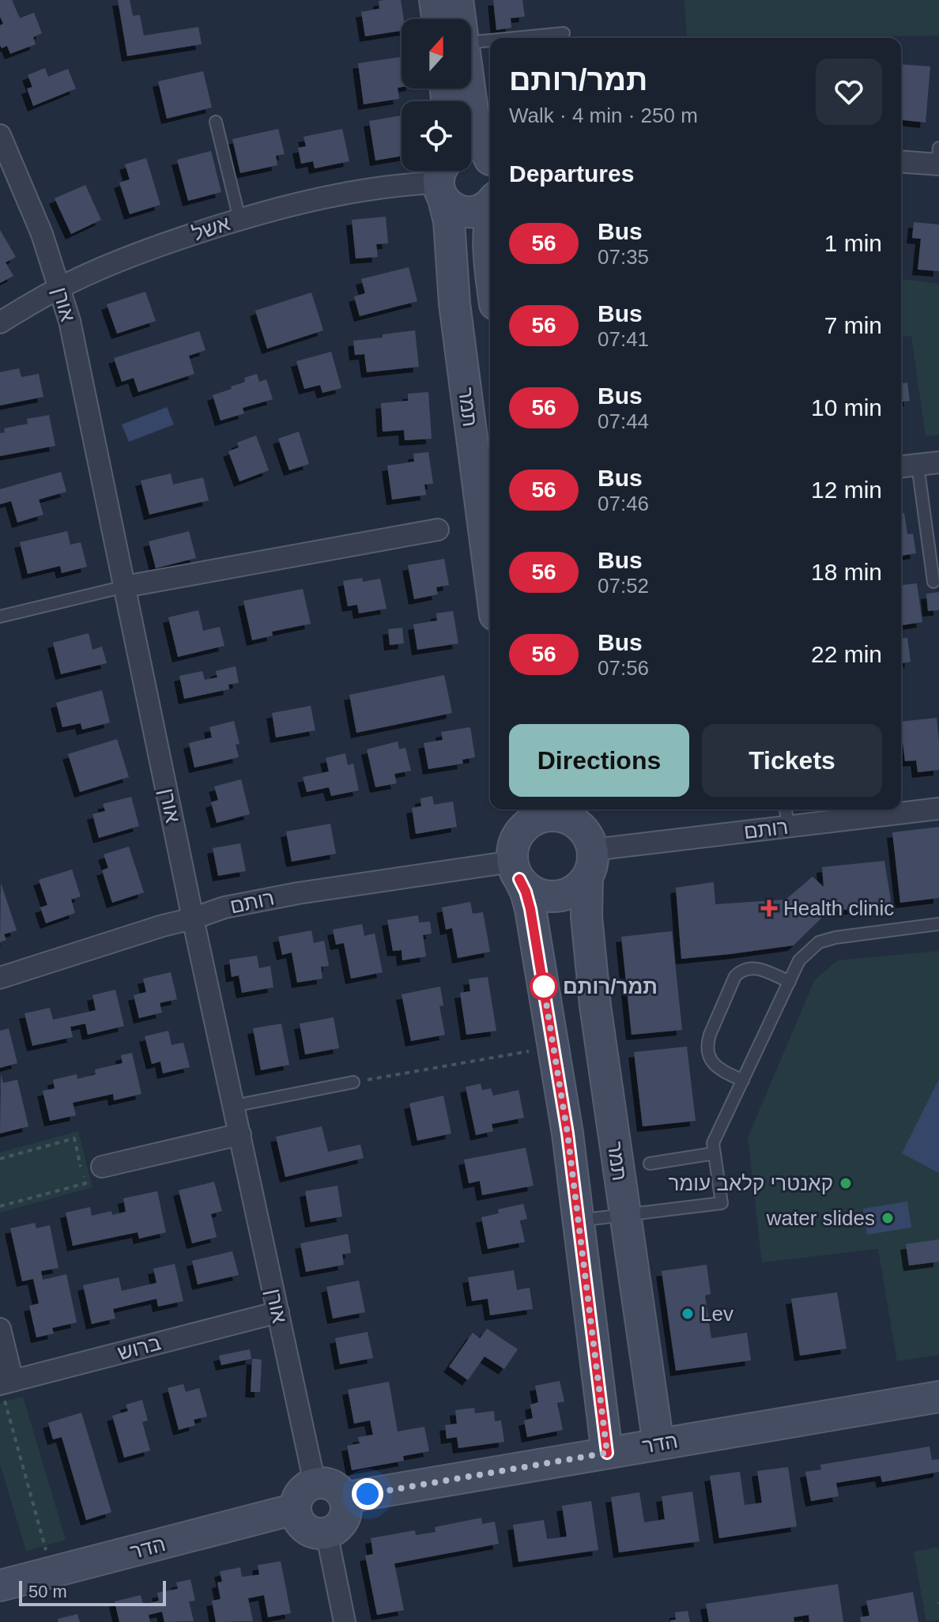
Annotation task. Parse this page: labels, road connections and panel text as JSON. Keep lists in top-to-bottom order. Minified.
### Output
{"streets":{"street":["אשל","אורן","תמר","רותם","ברוש","הדר"]},"crossings":[["אשל","אורן"],["אורן","רותם"],["אורן","ברוש"],["אורן","הדר"],["תמר","רותם"],["תמר","הדר"]],"places":{"health":["Health clinic"],"other":["תמר/רותם","קאנטרי קלאב עומר","water slides","Lev"]},"lines":["bus line 56"],"scale_bar":"50 m","north":"top","page":{"heading":[["תמר/רותם","Walk · 4 min · 250 m"],"Departures"],"list":[{"mark":"56","name":"Bus","note":"07:35","value":"1 min"},{"mark":"56","name":"Bus","note":"07:41","value":"7 min"},{"mark":"56","name":"Bus","note":"07:44","value":"10 min"},{"mark":"56","name":"Bus","note":"07:46","value":"12 min"},{"mark":"56","name":"Bus","note":"07:52","value":"18 min"},{"mark":"56","name":"Bus","note":"07:56","value":"22 min"}],"buttons":["Directions","Tickets"],"scale":"50 m"}}
